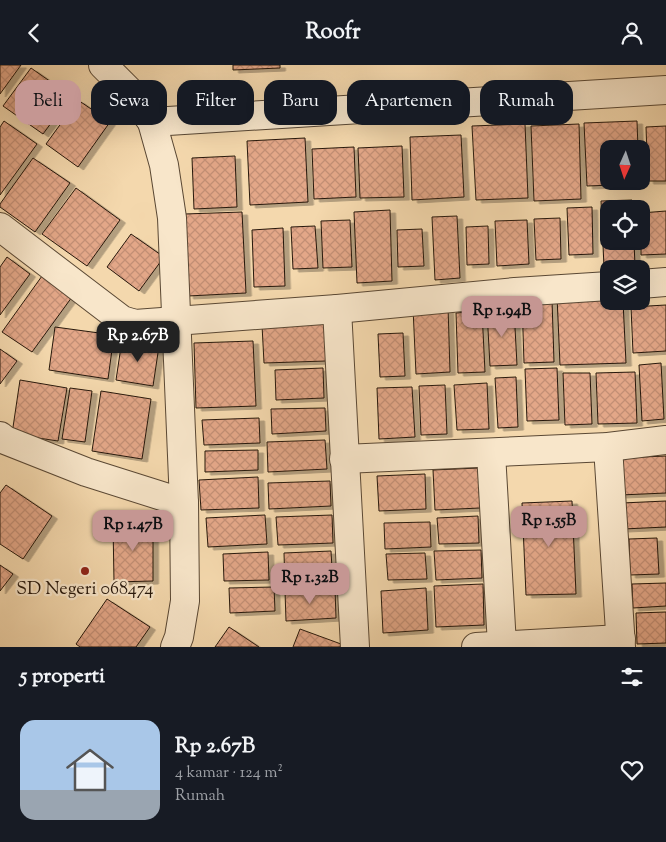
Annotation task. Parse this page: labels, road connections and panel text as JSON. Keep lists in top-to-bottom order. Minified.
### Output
{"places":["SD Negeri 068474"],"north":"bottom","page":{"header":"Roofr","chip":["Beli","Sewa","Filter","Baru","Apartemen","Rumah"],"price":["Rp 1.94B","Rp 2.67B","Rp 1.55B","Rp 1.47B","Rp 1.32B"],"heading":"5 properti","list":[{"name":"Rp 2.67B","note":"4 kamar · 124 m² · Rumah"}]}}
